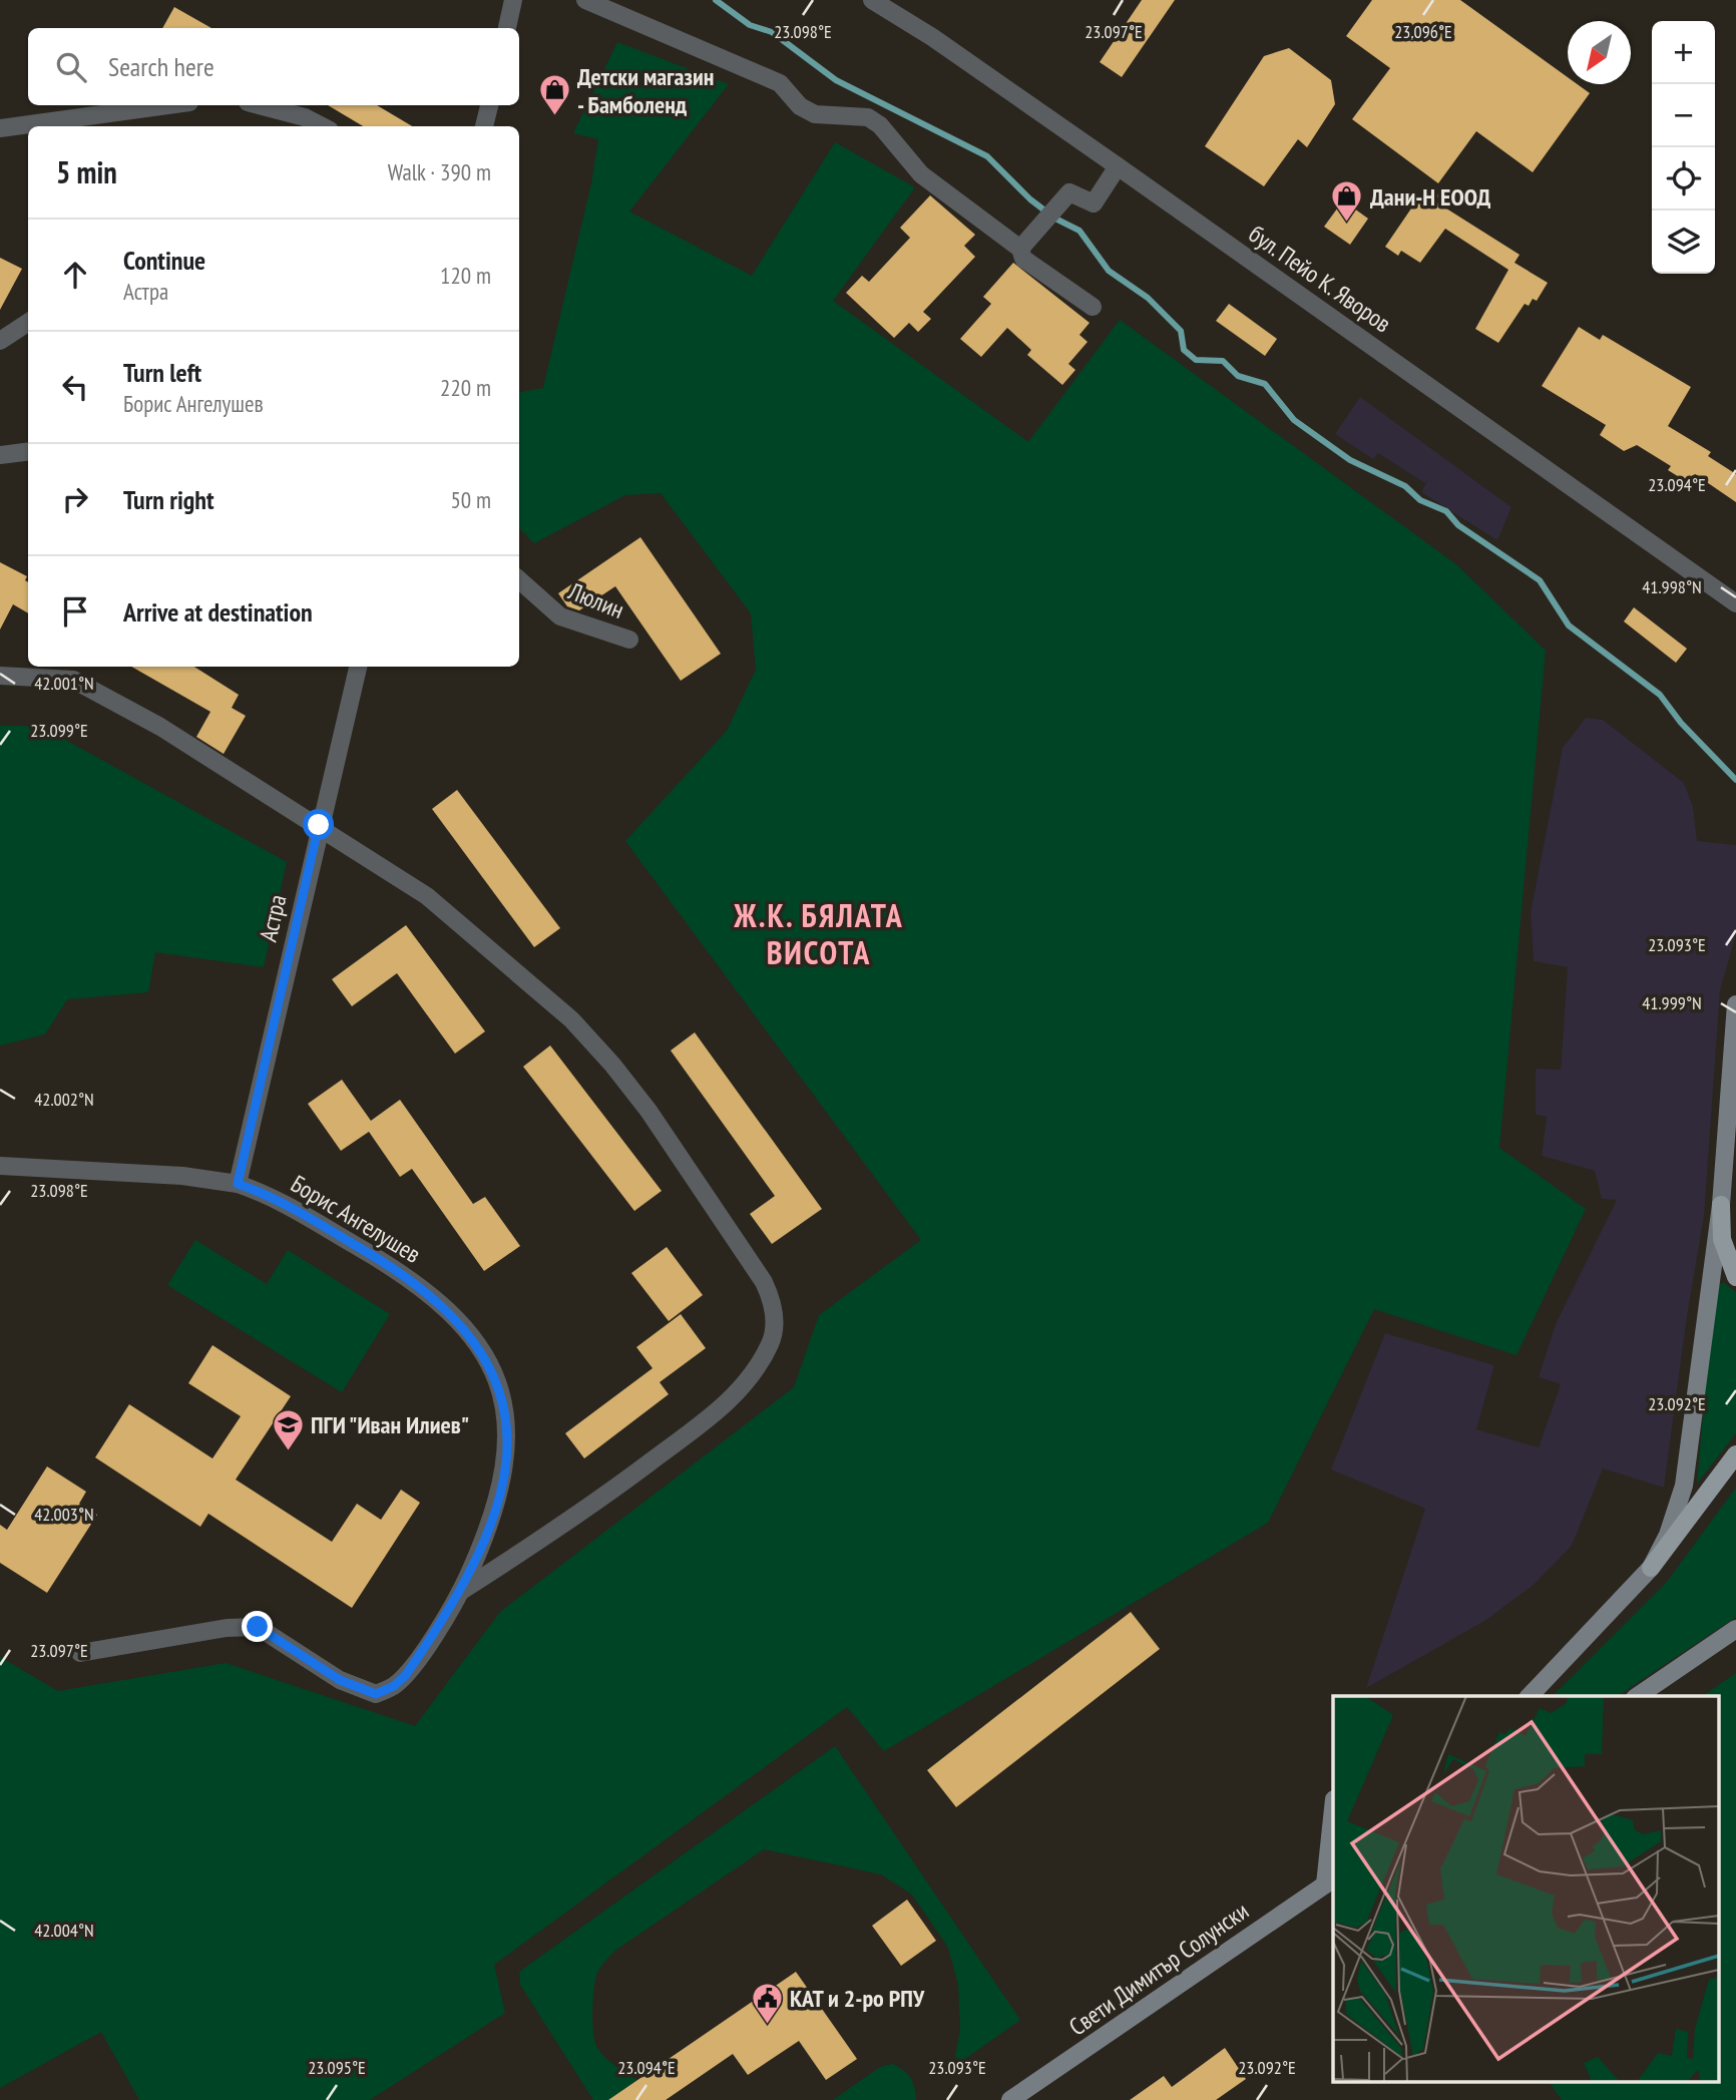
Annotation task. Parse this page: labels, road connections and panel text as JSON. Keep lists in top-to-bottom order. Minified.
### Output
{"streets":{"main road":["Свети Димитър Солунски"],"street":["бул. Пейо К. Яворов","Люлин","Астра","Борис Ангелушев"]},"crossings":[["Астра","Борис Ангелушев"]],"districts":["Ж.К. БЯЛАТА ВИСОТА"],"places":{"shop":["Детски магазин - Бамболенд","Дани-Н ЕООД"],"school or university":["ПГИ \"Иван Илиев\""],"public building":["КАТ и 2-ро РПУ"]},"north":"bottom left","page":{"map_buttons":["+","−"],"search":"Search here","heading":["5 min","Walk · 390 m"],"list":[["Continue","Астра","120 m"],["Turn left","Борис Ангелушев","220 m"],["Turn right","50 m"],"Arrive at destination"]},"coordinates":["23.098°E","23.097°E","23.096°E","23.094°E","41.998°N","42.001°N","23.099°E","23.093°E","41.999°N","42.002°N","23.092°E","42.003°N","42.004°N","23.095°E"]}
